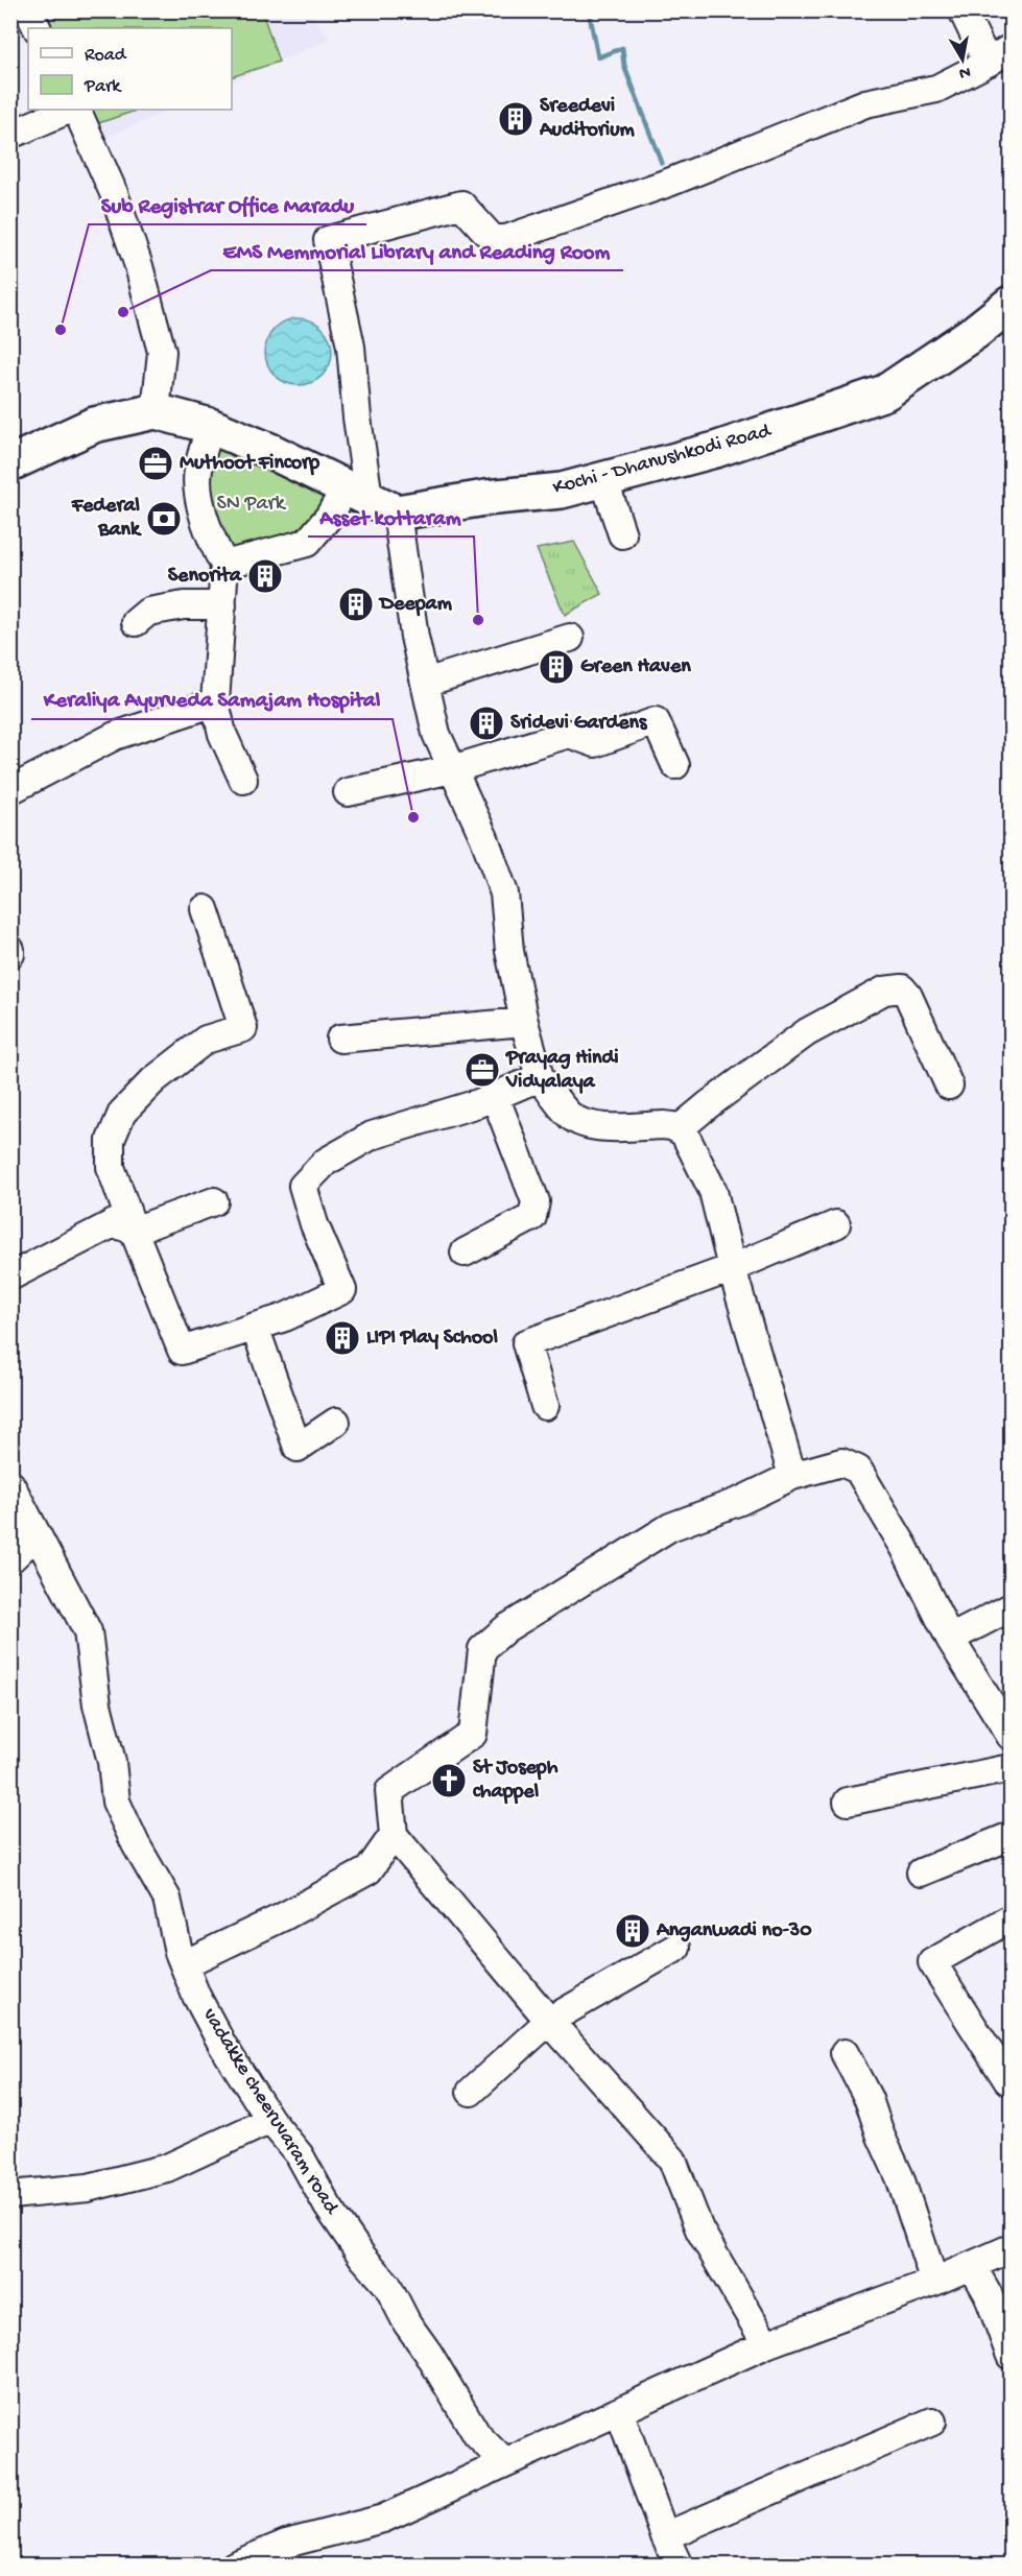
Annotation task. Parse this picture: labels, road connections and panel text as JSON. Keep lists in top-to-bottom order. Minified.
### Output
{"streets":{"highway":["Kochi - Dhanushkodi Road"],"street":["vadakke cheeruvaram road"]},"parks":["SN Park"],"places":{"building":["Sreedevi Auditorium","Senorita","Deepam","Green Haven","Sridevi Gardens","LIPI Play School","Anganwadi no-30"],"other":["EMS Memmorial Library and Reading Room","Sub Registrar Office Maradu","Asset kottaram","Keraliya Ayurveda Samajam Hospital"],"office":["Muthoot Fincorp","Prayag Hindi Vidyalaya"],"bank":["Federal Bank"],"church":["St Joseph chappel"]},"legend":["Road","Park"],"north":"bottom"}
